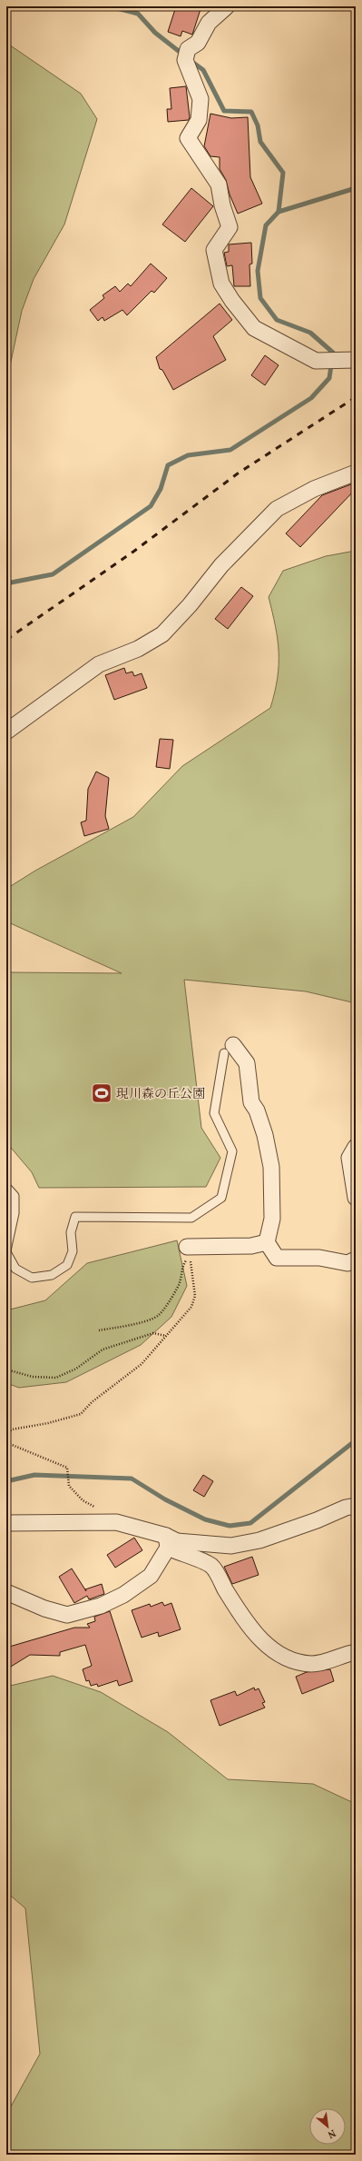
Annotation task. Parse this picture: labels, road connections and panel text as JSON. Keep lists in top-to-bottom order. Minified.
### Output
{"places":{"sports":["現川森の丘公園"]},"north":"bottom right"}
